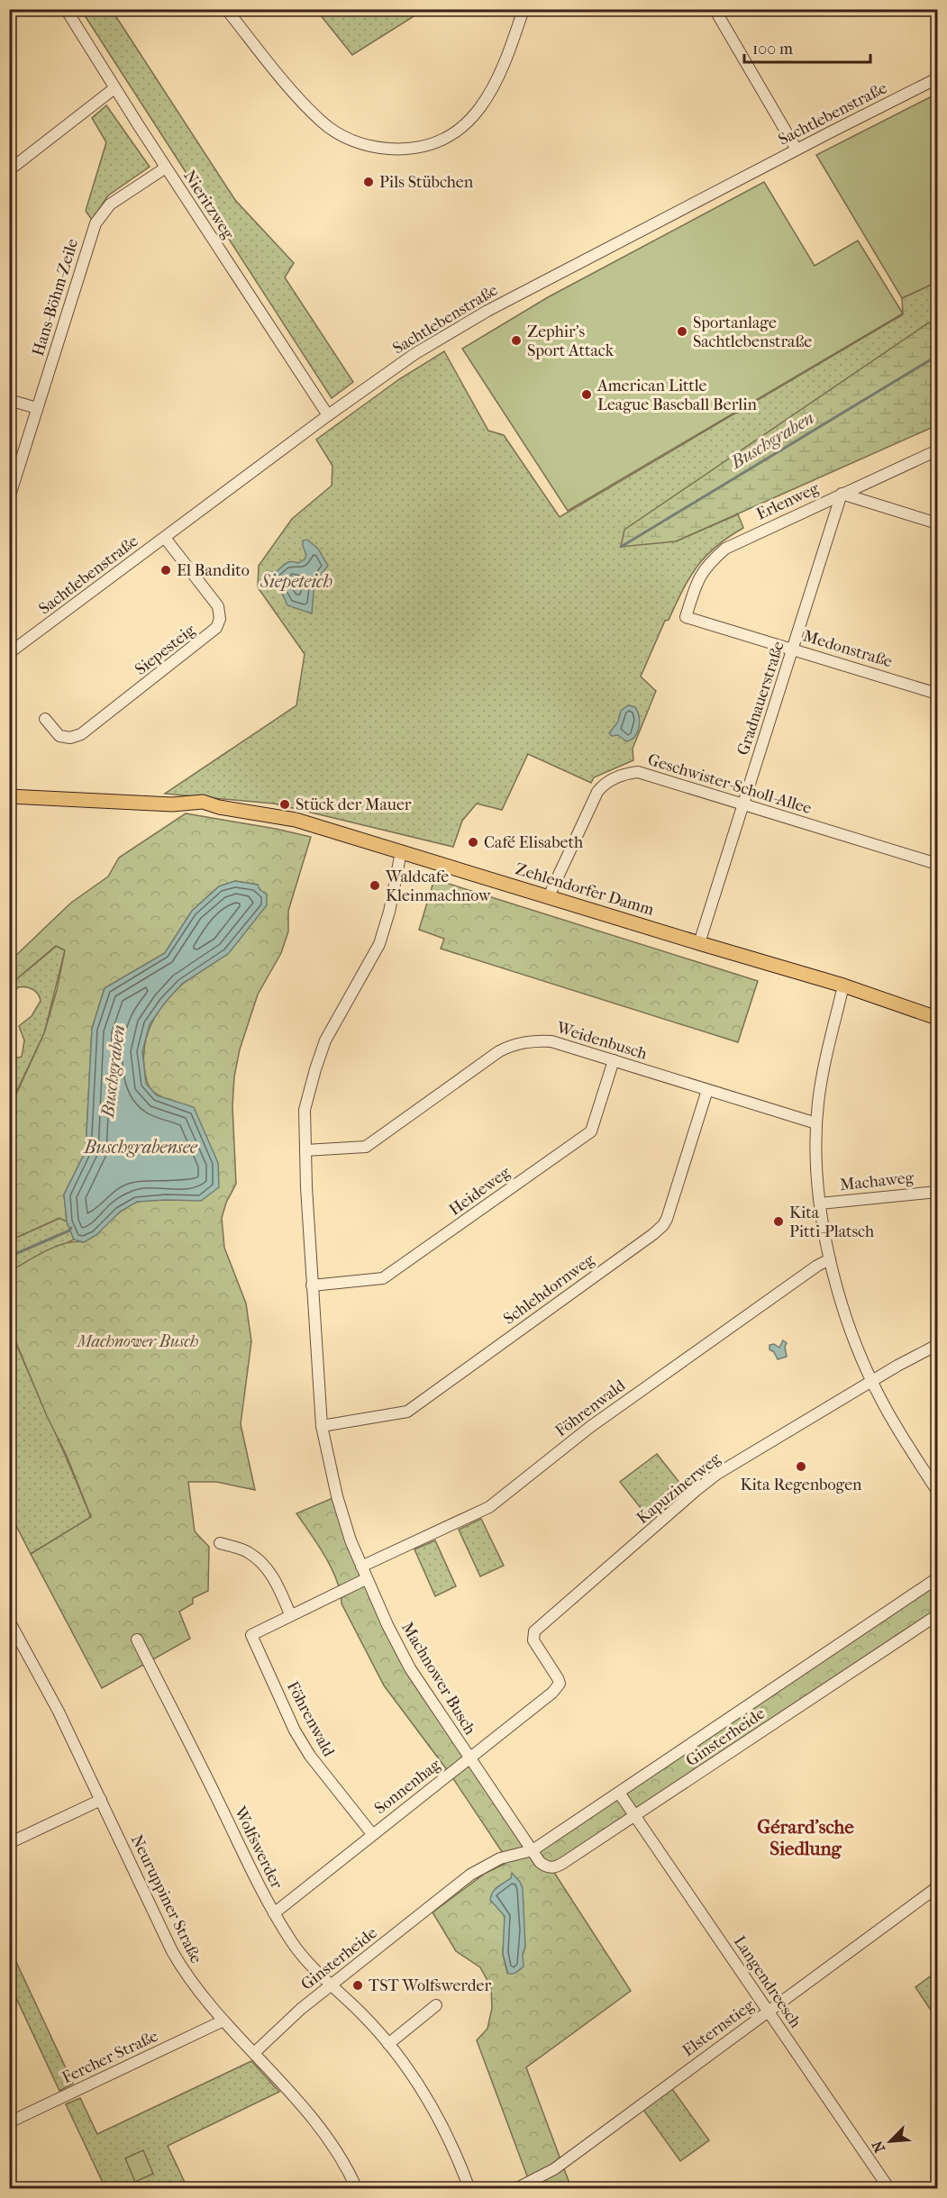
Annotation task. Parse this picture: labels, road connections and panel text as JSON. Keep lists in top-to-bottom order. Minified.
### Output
{"streets":{"main road":["Zehlendorfer Damm"],"street":["Sachtlebenstraße","Nieritzweg","Hans-Böhm-Zeile","Erlenweg","Medonstraße","Siepesteig","Gradnauerstraße","Geschwister-Scholl-Allee","Weidenbusch","Machaweg","Heideweg","Schlehdornweg","Föhrenwald","Kapuzinerweg","Machnower Busch","Ginsterheide","Sonnenhag","Wolfswerder","Neuruppiner Straße","Langendreesch","Elsternstieg","Fercher Straße"]},"crossings":[["Sachtlebenstraße","Nieritzweg"],["Sachtlebenstraße","Siepesteig"],["Nieritzweg","Hans-Böhm-Zeile"],["Erlenweg","Medonstraße"],["Erlenweg","Gradnauerstraße"],["Medonstraße","Gradnauerstraße"],["Gradnauerstraße","Geschwister-Scholl-Allee"],["Gradnauerstraße","Zehlendorfer Damm"],["Geschwister-Scholl-Allee","Zehlendorfer Damm"],["Zehlendorfer Damm","Machnower Busch"],["Weidenbusch","Heideweg"],["Weidenbusch","Schlehdornweg"],["Weidenbusch","Machnower Busch"],["Heideweg","Machnower Busch"],["Schlehdornweg","Machnower Busch"],["Föhrenwald","Machnower Busch"],["Föhrenwald","Sonnenhag"],["Kapuzinerweg","Sonnenhag"],["Machnower Busch","Ginsterheide"],["Machnower Busch","Sonnenhag"],["Ginsterheide","Wolfswerder"],["Ginsterheide","Neuruppiner Straße"],["Ginsterheide","Langendreesch"],["Sonnenhag","Wolfswerder"],["Neuruppiner Straße","Fercher Straße"],["Langendreesch","Elsternstieg"]],"districts":["Gérard’sche Siedlung"],"water":["Buschgraben","Siepeteich","Buschgrabensee"],"parks":["Machnower Busch"],"places":["Pils Stübchen","Sportanlage Sachtlebenstraße","Zephir's Sport Attack","American Little League Baseball Berlin","El Bandito","Stück der Mauer","Café Elisabeth","Waldcafe Kleinmachnow","Kita Pitti-Platsch","Kita Regenbogen","TST Wolfswerder"],"scale_bar":"100 m","north":"bottom left"}
